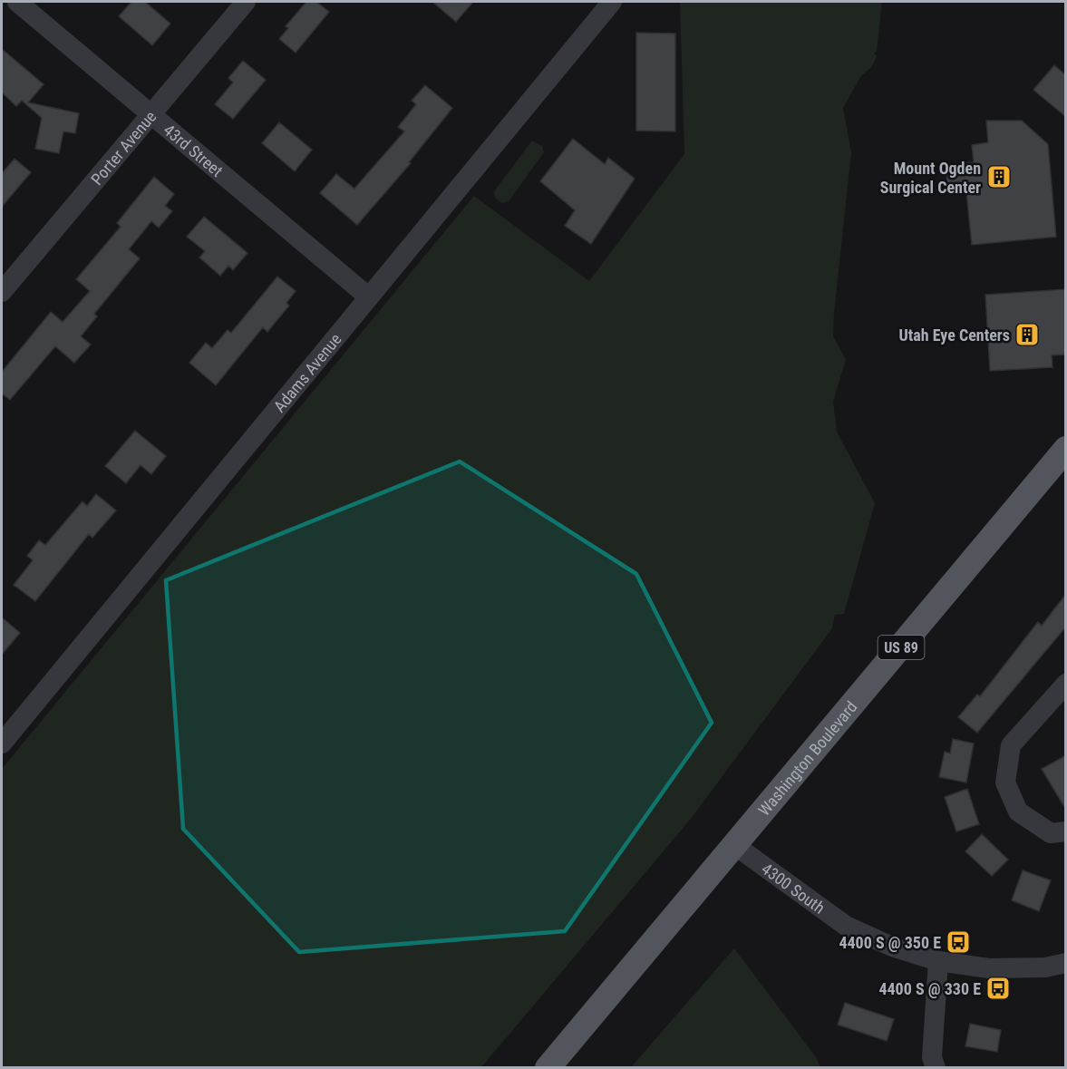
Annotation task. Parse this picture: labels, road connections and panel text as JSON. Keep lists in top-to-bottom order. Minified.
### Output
{"streets":{"main road":["US 89","Washington Boulevard"],"street":["Porter Avenue","43rd Street","Adams Avenue","4300 South"]},"crossings":[["Porter Avenue","43rd Street"],["43rd Street","Adams Avenue"],["Washington Boulevard","4300 South"]],"places":{"building":["Mount Ogden Surgical Center","Utah Eye Centers"],"bus stop":["4400 S @ 350 E","4400 S @ 330 E"]}}
